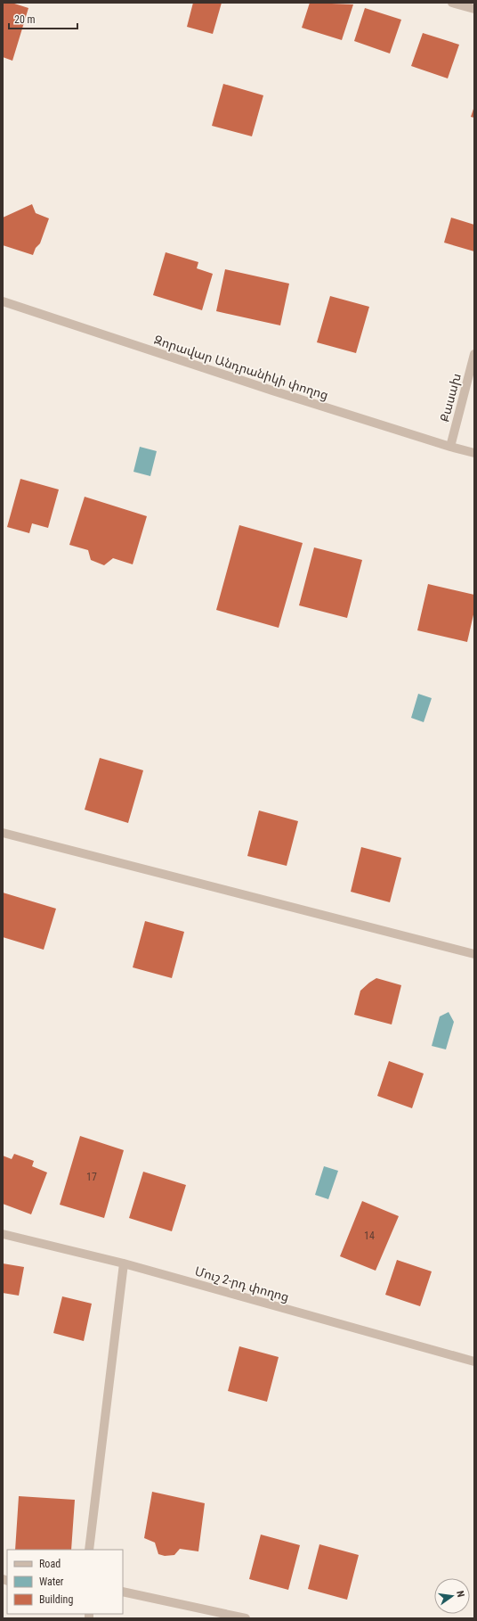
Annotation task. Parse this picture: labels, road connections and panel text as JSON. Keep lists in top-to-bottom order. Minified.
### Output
{"streets":{"street":["Զորավար Անդրանիկի փողոց","Քասախ","Մուշ 2-րդ փողոց"]},"crossings":[["Զորավար Անդրանիկի փողոց","Քասախ"]],"house_numbers":["17","14"],"legend":["Road","Water","Building"],"scale_bar":"20 m","north":"right"}
